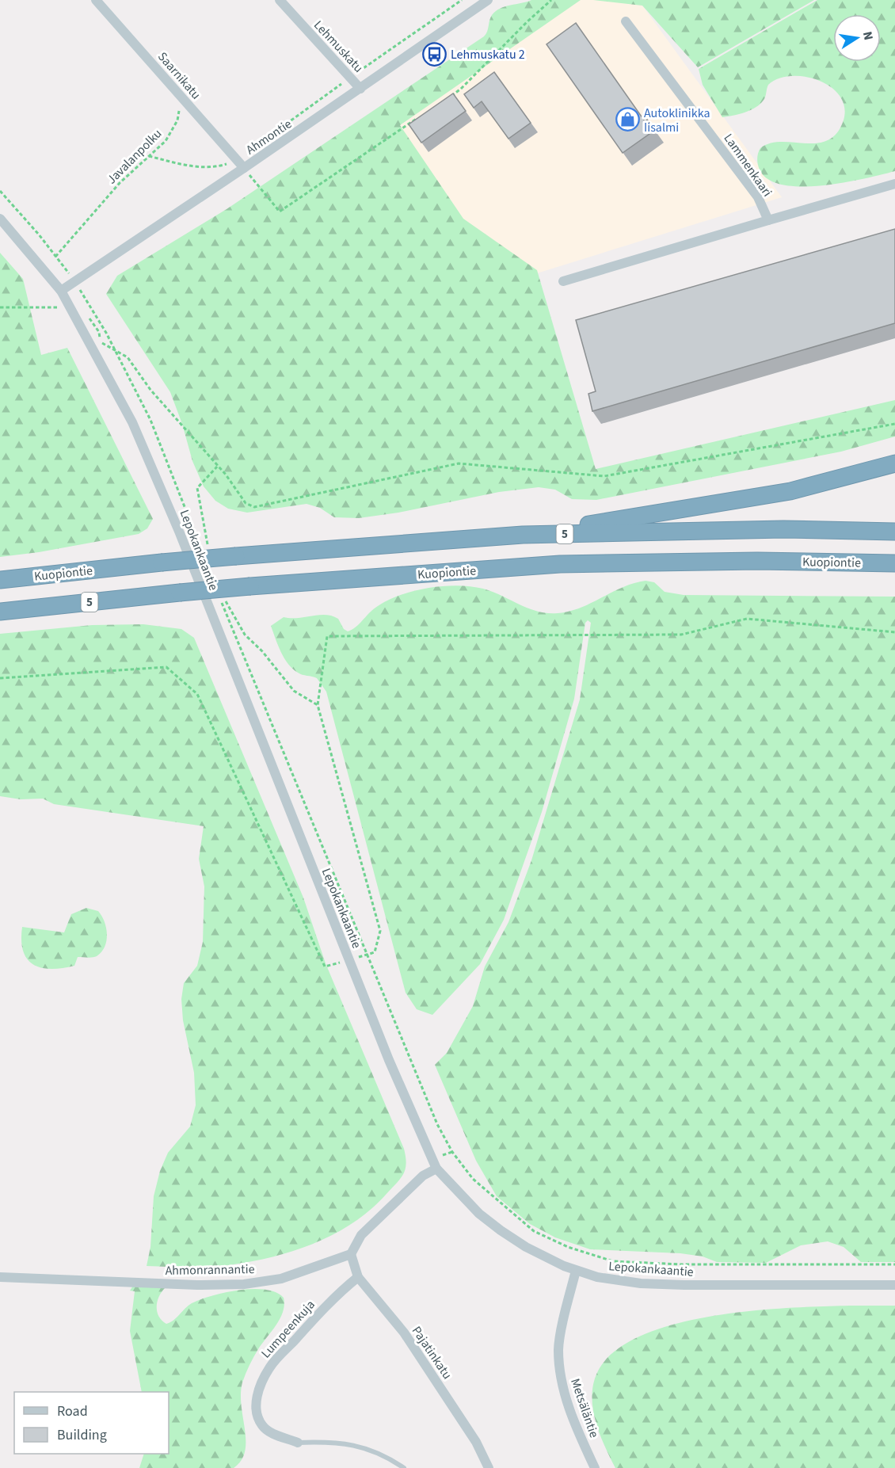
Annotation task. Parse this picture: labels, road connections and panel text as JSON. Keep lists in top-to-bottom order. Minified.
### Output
{"streets":{"highway":["5","Kuopiontie"],"street":["Lehmuskatu","Saarnikatu","Ahmontie","Lammenkaari","Lepokankaantie","Ahmonrannantie","Lumpeenkuja","Pajatinkatu","Metsäläntie"],"path":["Javalanpolku"]},"crossings":[["Lehmuskatu","Ahmontie"],["Saarnikatu","Ahmontie"],["Ahmontie","Lepokankaantie"],["Lepokankaantie","Metsäläntie"],["Ahmonrannantie","Pajatinkatu"],["Lumpeenkuja","Pajatinkatu"]],"places":{"bus stop":["Lehmuskatu 2"],"shop":["Autoklinikka Iisalmi"]},"legend":["Road","Building"],"north":"right"}
